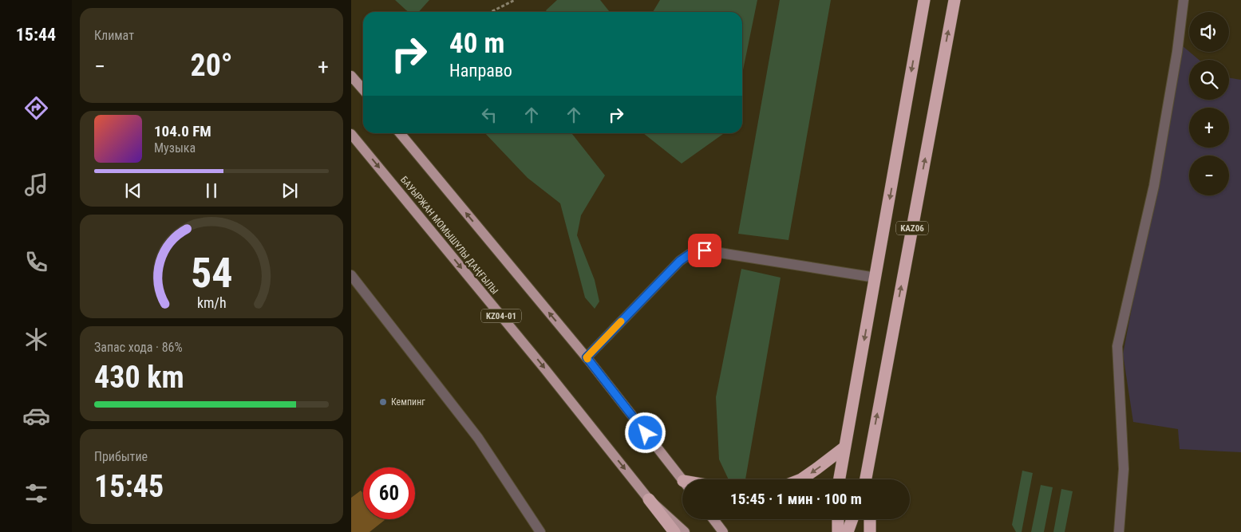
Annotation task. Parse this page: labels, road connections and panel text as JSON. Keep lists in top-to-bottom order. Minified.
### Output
{"streets":{"highway":["KАZ06","KZ04-01"],"main road":["БАУЫРЖАН МОМЫШҰЛЫ ДАҢҒЫЛЫ"]},"crossings":[["БАУЫРЖАН МОМЫШҰЛЫ ДАҢҒЫЛЫ","KZ04-01"]],"places":["Кемпинг"],"page":{"tabs":"15:44","tile":["Климат",["Запас хода · 86%","430 km"],["Прибытие","15:45"]],"map_buttons":["+","−"],"turn":["40 m","Направо"],"heat":["−","20°","+"],"song":["104.0 FM","Музыка"],"limit":"60","trip":"15:45 · 1 мин · 100 m","gauge":["54","km/h"]}}
